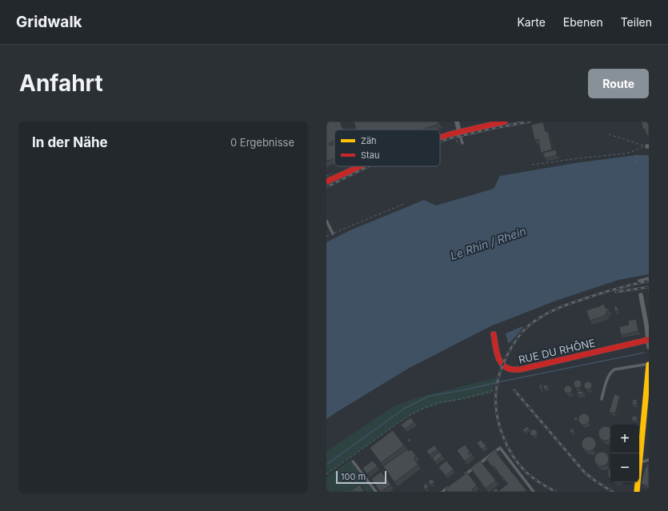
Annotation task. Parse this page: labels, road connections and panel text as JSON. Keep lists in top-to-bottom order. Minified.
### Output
{"streets":{"street":["RUE DU RHÔNE"]},"water":["Le Rhin / Rhein"],"legend":["Zäh","Stau"],"scale_bar":"100 m","page":{"header":"Gridwalk","nav":["Karte","Ebenen","Teilen"],"buttons":"Route","title":"Anfahrt","heading":["In der Nähe","0 Ergebnisse"],"map_buttons":["+","−"],"scale":"100 m"}}
